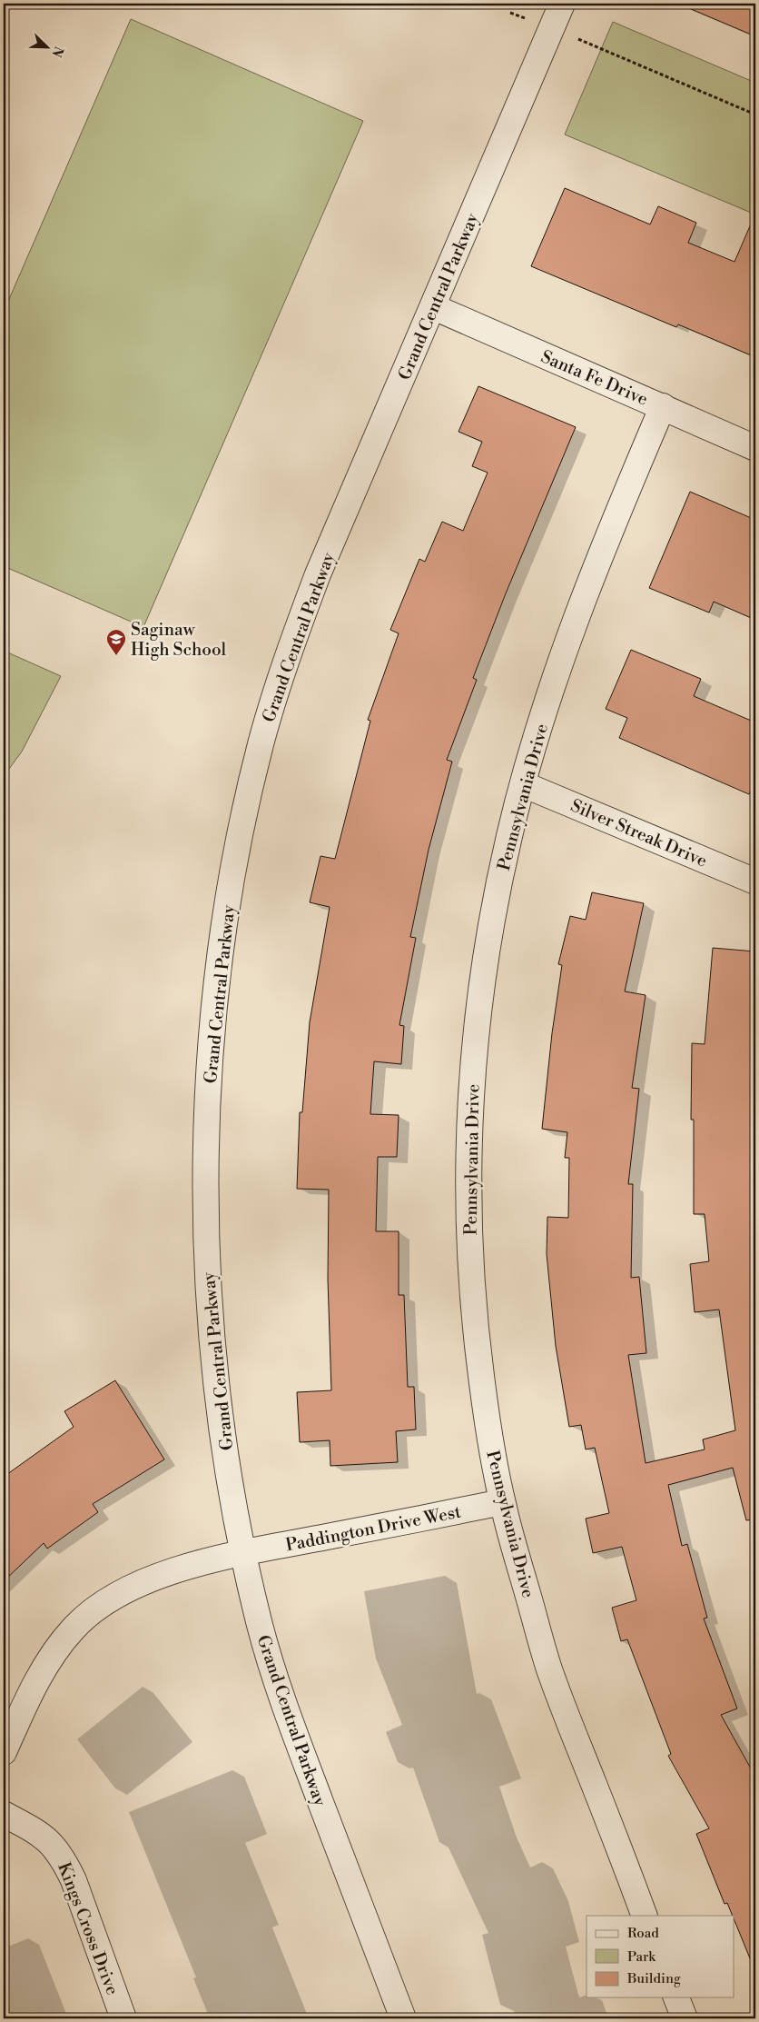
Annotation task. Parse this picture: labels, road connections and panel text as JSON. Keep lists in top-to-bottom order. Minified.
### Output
{"streets":{"street":["Grand Central Parkway","Santa Fe Drive","Pennsylvania Drive","Silver Streak Drive","Paddington Drive West","Kings Cross Drive"]},"crossings":[["Grand Central Parkway","Santa Fe Drive"],["Grand Central Parkway","Paddington Drive West"],["Santa Fe Drive","Pennsylvania Drive"],["Pennsylvania Drive","Silver Streak Drive"],["Pennsylvania Drive","Paddington Drive West"]],"places":{"school or university":["Saginaw High School"]},"legend":["Road","Park","Building"],"north":"bottom right"}
